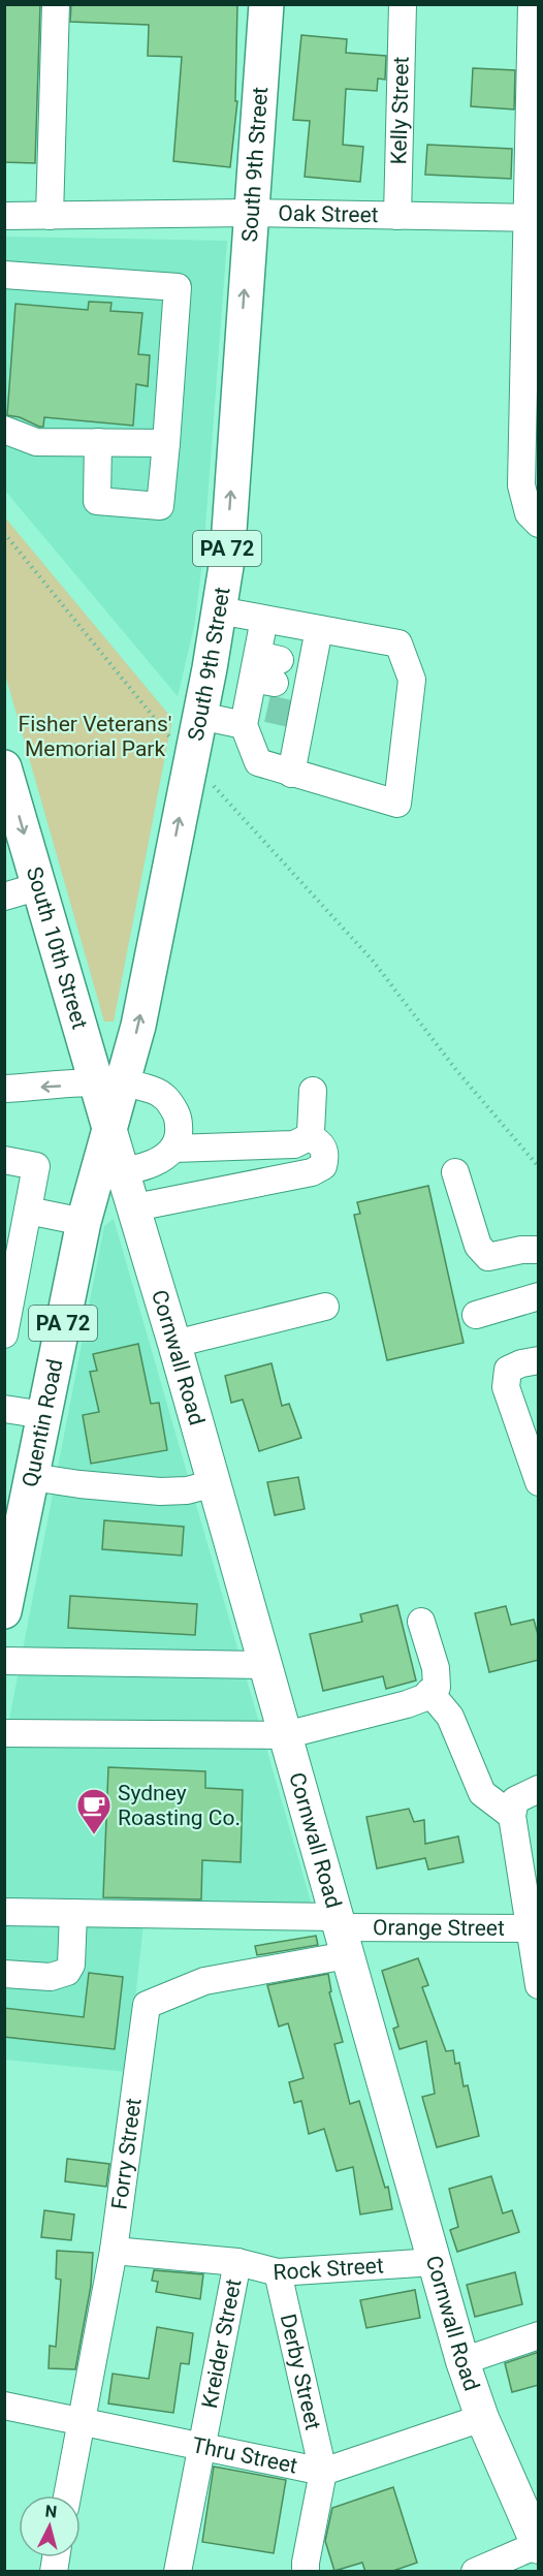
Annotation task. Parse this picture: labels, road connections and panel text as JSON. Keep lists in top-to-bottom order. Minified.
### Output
{"streets":{"highway":["South 9th Street","PA 72","South 10th Street","Quentin Road"],"main road":["Cornwall Road"],"street":["Kelly Street","Oak Street","Orange Street","Forry Street","Rock Street","Kreider Street","Derby Street","Thru Street"]},"crossings":[["Kelly Street","Oak Street"],["South 9th Street","Oak Street"],["South 9th Street","South 10th Street"],["South 10th Street","Quentin Road"],["Cornwall Road","Quentin Road"],["Cornwall Road","Orange Street"],["Cornwall Road","Forry Street"],["Cornwall Road","Rock Street"],["Cornwall Road","Thru Street"],["Orange Street","Forry Street"],["Forry Street","Rock Street"],["Forry Street","Thru Street"],["Rock Street","Kreider Street"],["Rock Street","Derby Street"],["Kreider Street","Thru Street"],["Derby Street","Thru Street"]],"one_way":["South 9th Street"],"parks":["Fisher Veterans' Memorial Park"],"places":{"cafe":["Sydney Roasting Co."]},"north":"top"}
